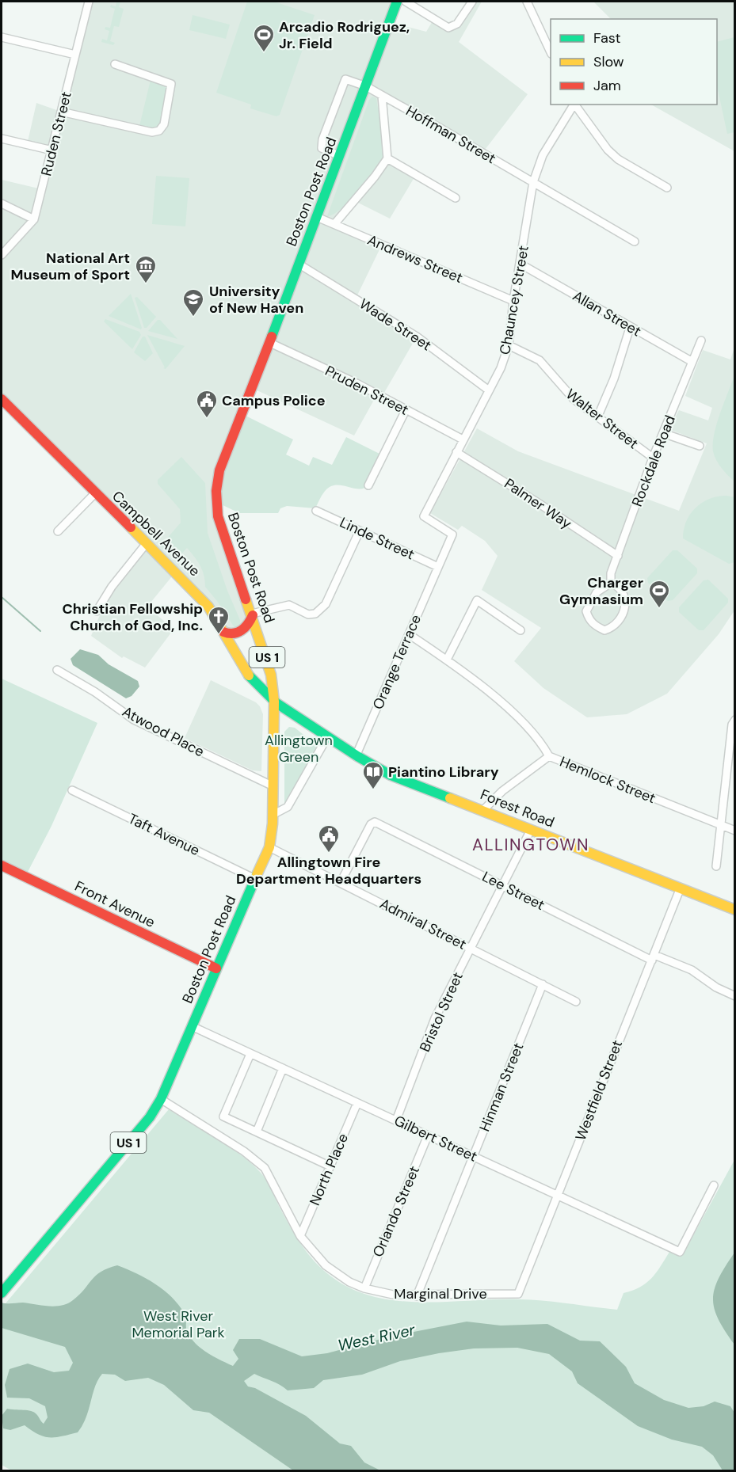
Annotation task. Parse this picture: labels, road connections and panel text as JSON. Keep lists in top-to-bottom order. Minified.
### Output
{"streets":{"main road":["Boston Post Road","Campbell Avenue","US 1","Forest Road","Front Avenue"],"street":["Ruden Street","Hoffman Street","Andrews Street","Chauncey Street","Allan Street","Wade Street","Pruden Street","Walter Street","Rockdale Road","Palmer Way","Linde Street","Orange Terrace","Atwood Place","Hemlock Street","Taft Avenue","Lee Street","Admiral Street","Bristol Street","Hinman Street","Westfield Street","Gilbert Street","North Place","Orlando Street","Marginal Drive"]},"crossings":[["Hoffman Street","Boston Post Road"],["Hoffman Street","Chauncey Street"],["Boston Post Road","Andrews Street"],["Boston Post Road","Wade Street"],["Boston Post Road","Pruden Street"],["Boston Post Road","Campbell Avenue"],["Boston Post Road","Atwood Place"],["Boston Post Road","Forest Road"],["Boston Post Road","Taft Avenue"],["Boston Post Road","Front Avenue"],["Boston Post Road","Admiral Street"],["Boston Post Road","Gilbert Street"],["Boston Post Road","Marginal Drive"],["Andrews Street","Chauncey Street"],["Chauncey Street","Allan Street"],["Chauncey Street","Wade Street"],["Chauncey Street","Pruden Street"],["Chauncey Street","Walter Street"],["Chauncey Street","Palmer Way"],["Chauncey Street","Linde Street"],["Chauncey Street","Orange Terrace"],["Allan Street","Rockdale Road"],["Walter Street","Rockdale Road"],["Rockdale Road","Palmer Way"],["Campbell Avenue","Forest Road"],["Linde Street","Orange Terrace"],["Orange Terrace","Hemlock Street"],["Orange Terrace","Forest Road"],["Forest Road","Bristol Street"],["Forest Road","Westfield Street"],["Lee Street","Admiral Street"],["Lee Street","Bristol Street"],["Lee Street","Westfield Street"],["Admiral Street","Bristol Street"],["Admiral Street","Hinman Street"],["Bristol Street","Gilbert Street"],["Hinman Street","Gilbert Street"],["Hinman Street","Marginal Drive"],["Westfield Street","Gilbert Street"],["Westfield Street","Marginal Drive"],["Gilbert Street","North Place"],["Gilbert Street","Orlando Street"],["North Place","Marginal Drive"],["Orlando Street","Marginal Drive"]],"districts":["ALLINGTOWN"],"water":["West River"],"parks":["Allingtown Green","West River Memorial Park"],"places":{"sports":["Arcadio Rodriguez, Jr. Field","Charger Gymnasium"],"museum":["National Art Museum of Sport"],"school or university":["University of New Haven"],"public building":["Campus Police","Allingtown Fire Department Headquarters"],"church":["Christian Fellowship Church of God, Inc."],"library":["Piantino Library"]},"legend":["Fast","Slow","Jam"]}
